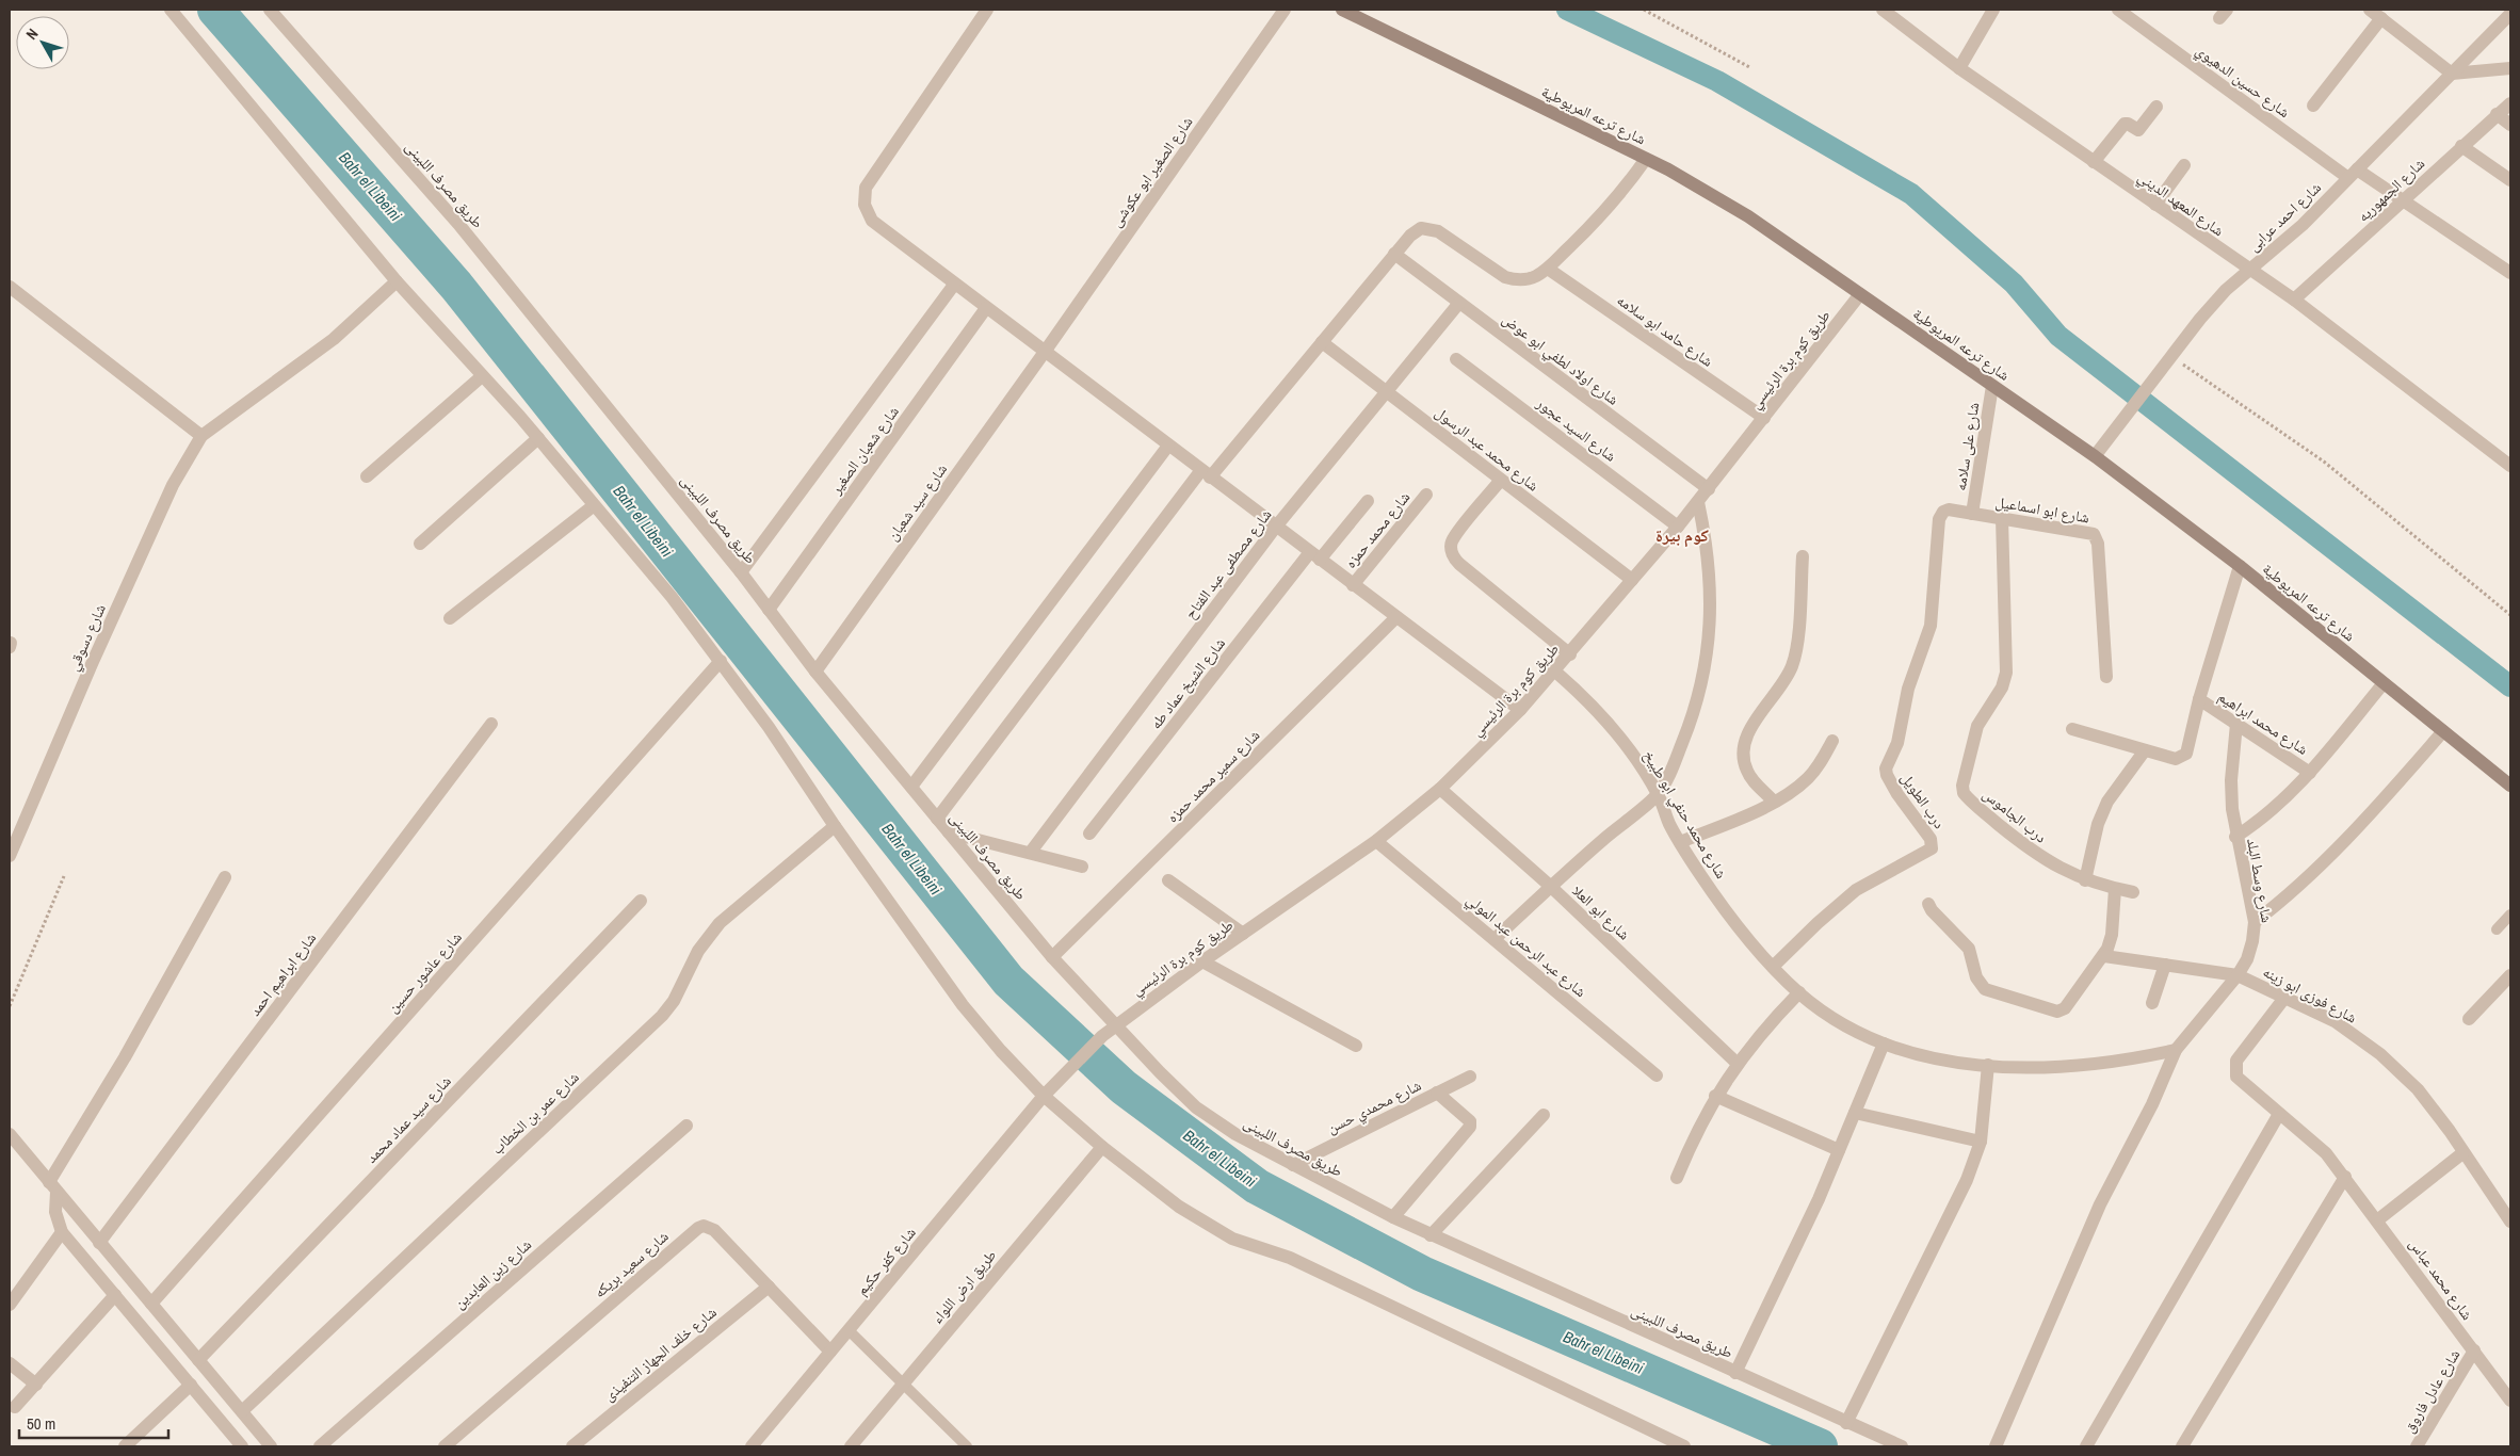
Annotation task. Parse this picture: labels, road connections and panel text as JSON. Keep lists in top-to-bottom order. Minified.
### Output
{"streets":{"main road":["شارع ترعه المريوطية"],"street":["شارع حسين الدهيوي","شارع الصغير ابو عكوشى","طريق مصرف اللبينى","شارع الجمهوريه","شارع المعهد الديني","شارع احمد عرابى","شارع حامد ابو سلامه","شارع اولاد لطفي ابو عوض","طريق كوم برة الرئيسي","شارع السيد عجور","شارع على سلامه","شارع محمد عبد الرسول","شارع شعبان الصغير","شارع سيد شعبان","شارع ابو اسماعيل","شارع محمد حمزه","شارع مصطفى عبد الفتاح","شارع دسوقي","شارع الشيخ عماد طه","شارع محمد ابراهيم","شارع سمير محمد حمزه","درب الطويل","شارع محمد حنفي ابو طبيخ","درب الجاموس","شارع وسط البلد","شارع ابو العلا","شارع عبد الرحمن عبد المولي","شارع عاشور حسين","شارع ابراهيم احمد","شارع فوزى ابو زينه","شارع محمدي حسن","شارع عمر بن الخطاب","شارع سيد عماد محمد","شارع كفر حكيم","شارع سعيد بريكه","شارع زين العابدين","شارع محمد عباس","طريق ارض اللواء","شارع خلف الجهاز التنفيذى","شارع عادل فاروق"]},"crossings":[["شارع حسين الدهيوي","شارع الجمهوريه"],["شارع حسين الدهيوي","شارع احمد عرابى"],["شارع ترعه المريوطية","شارع احمد عرابى"],["شارع ترعه المريوطية","طريق كوم برة الرئيسي"],["شارع ترعه المريوطية","شارع على سلامه"],["شارع الصغير ابو عكوشى","شارع سيد شعبان"],["طريق مصرف اللبينى","طريق كوم برة الرئيسي"],["طريق مصرف اللبينى","شارع شعبان الصغير"],["طريق مصرف اللبينى","شارع سيد شعبان"],["طريق مصرف اللبينى","شارع سمير محمد حمزه"],["طريق مصرف اللبينى","شارع محمدي حسن"],["شارع الجمهوريه","شارع المعهد الديني"],["شارع المعهد الديني","شارع احمد عرابى"],["شارع حامد ابو سلامه","طريق كوم برة الرئيسي"],["شارع اولاد لطفي ابو عوض","طريق كوم برة الرئيسي"],["شارع اولاد لطفي ابو عوض","شارع مصطفى عبد الفتاح"],["طريق كوم برة الرئيسي","شارع السيد عجور"],["طريق كوم برة الرئيسي","شارع محمد عبد الرسول"],["طريق كوم برة الرئيسي","شارع محمد حنفي ابو طبيخ"],["طريق كوم برة الرئيسي","شارع ابو العلا"],["طريق كوم برة الرئيسي","شارع عبد الرحمن عبد المولي"],["طريق كوم برة الرئيسي","شارع كفر حكيم"],["شارع على سلامه","شارع ابو اسماعيل"],["شارع محمد عبد الرسول","شارع مصطفى عبد الفتاح"],["شارع ابو اسماعيل","درب الطويل"],["شارع ابو اسماعيل","درب الجاموس"],["شارع محمد ابراهيم","شارع وسط البلد"],["درب الطويل","شارع محمد حنفي ابو طبيخ"],["شارع محمد حنفي ابو طبيخ","شارع وسط البلد"],["شارع وسط البلد","شارع فوزى ابو زينه"],["شارع فوزى ابو زينه","شارع محمد عباس"],["شارع كفر حكيم","شارع سعيد بريكه"],["شارع سعيد بريكه","شارع خلف الجهاز التنفيذى"],["شارع محمد عباس","شارع عادل فاروق"]],"districts":["كوم بيرة"],"water":["Bahr el Libeini"],"scale_bar":"50 m","north":"top left"}
